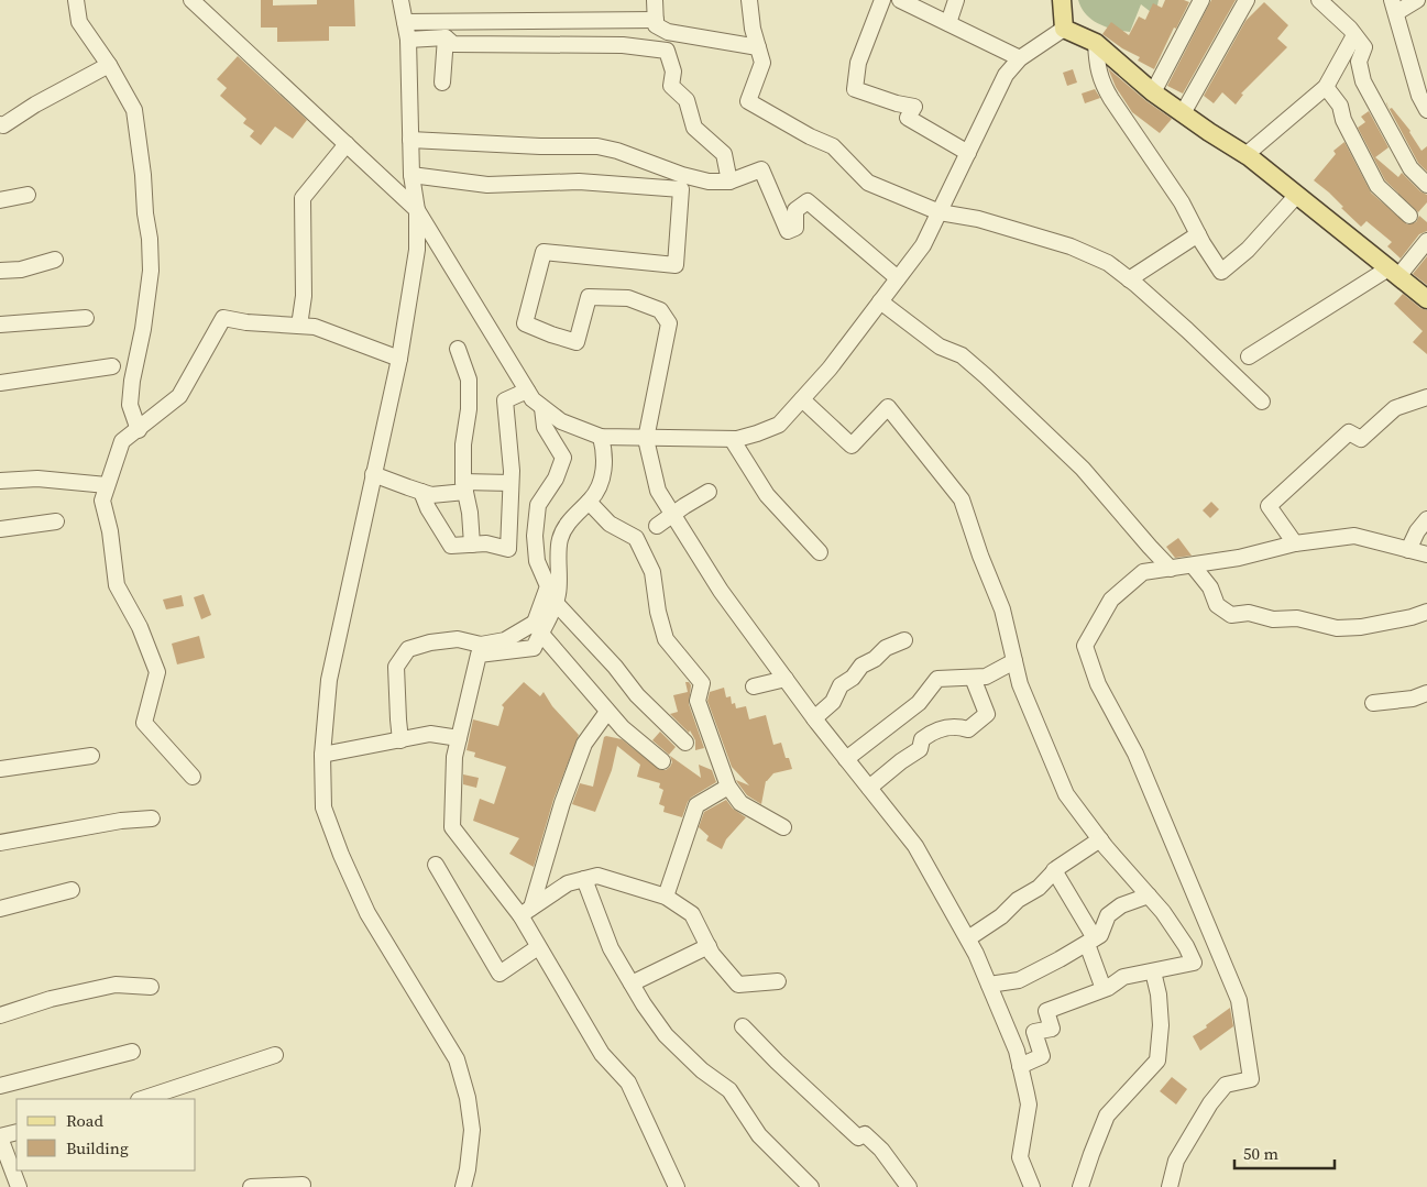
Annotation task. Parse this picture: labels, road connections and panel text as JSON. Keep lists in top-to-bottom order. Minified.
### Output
{"legend":["Road","Building"],"scale_bar":"50 m"}
